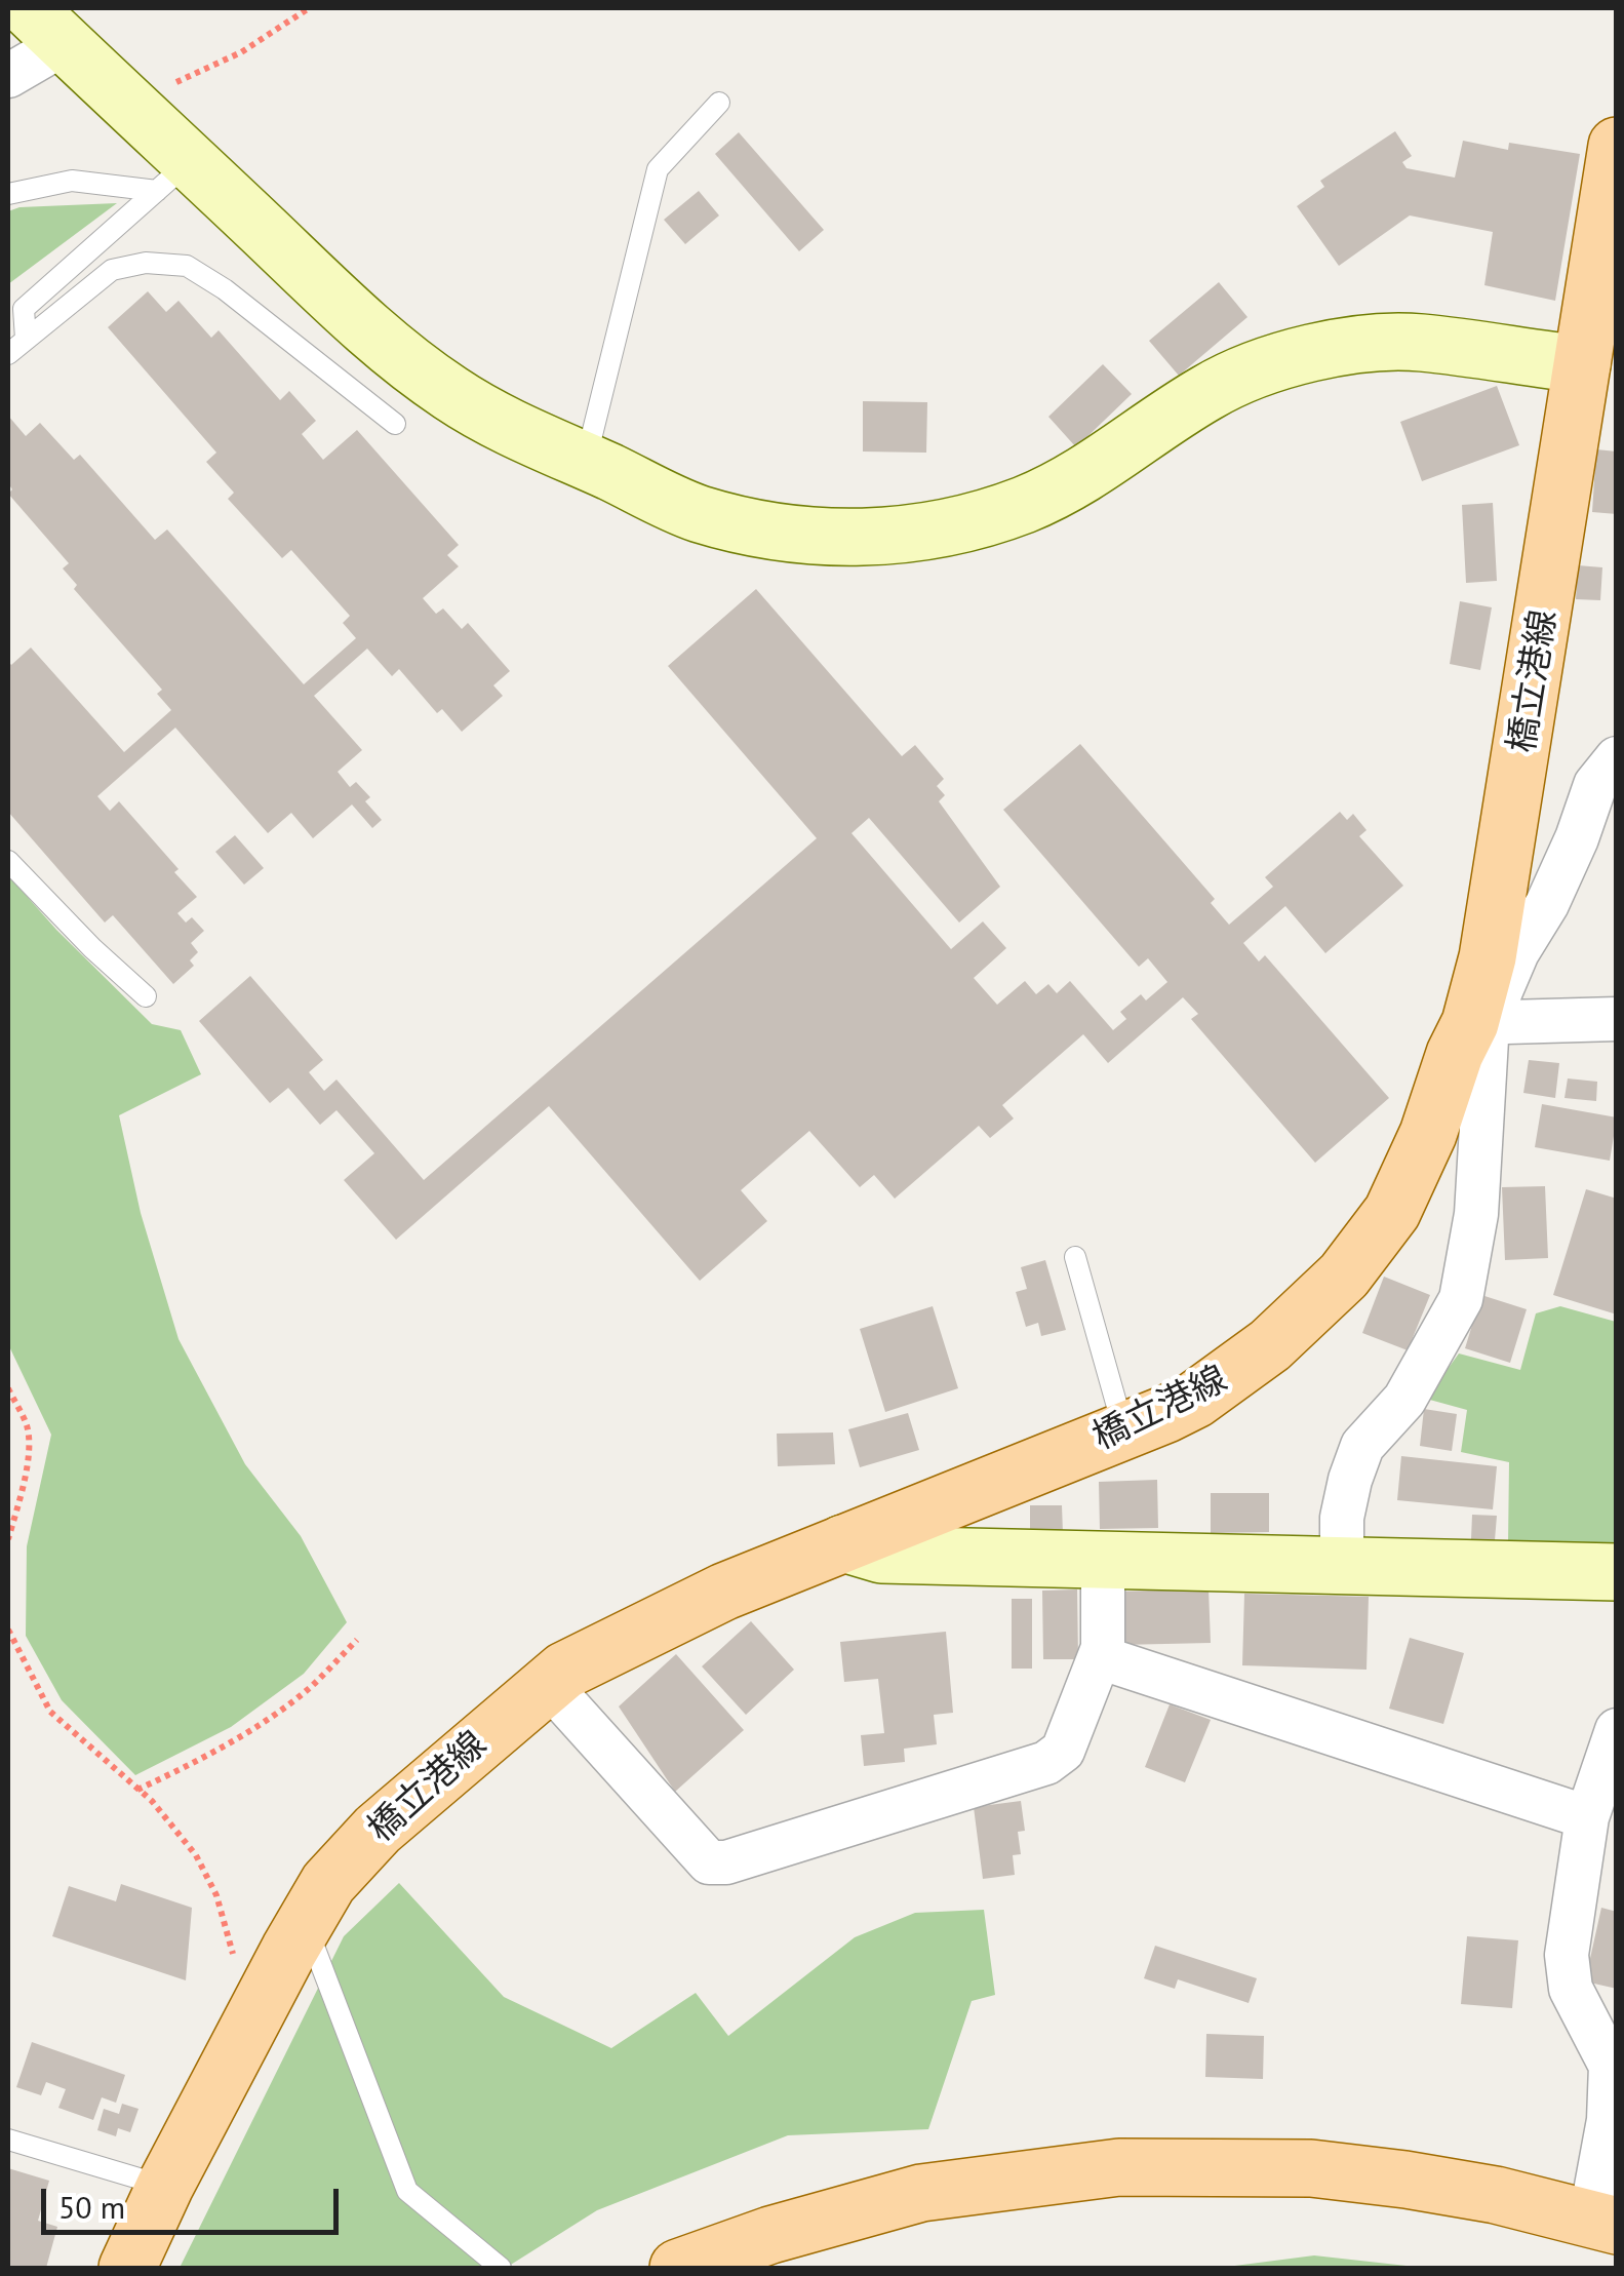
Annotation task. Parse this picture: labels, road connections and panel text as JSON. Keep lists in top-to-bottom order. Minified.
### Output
{"streets":{"main road":["橋立港線"]},"scale_bar":"50 m"}
